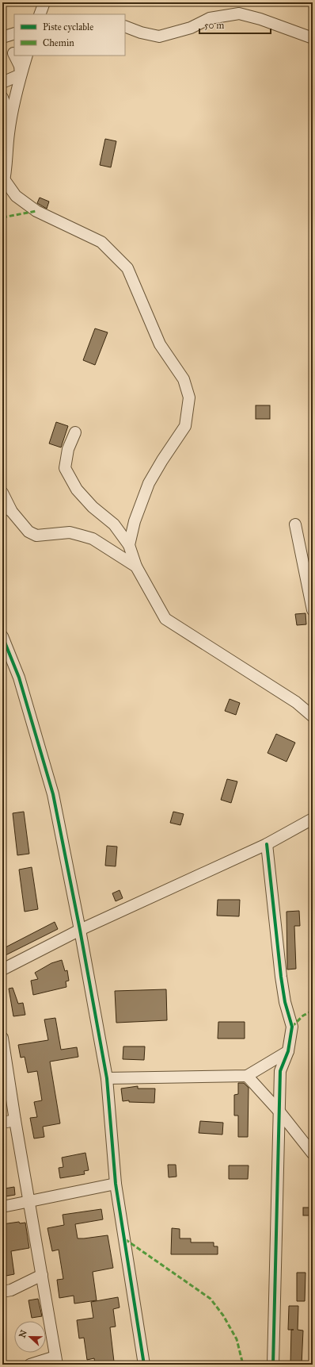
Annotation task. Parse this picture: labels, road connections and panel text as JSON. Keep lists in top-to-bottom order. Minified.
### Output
{"legend":["Piste cyclable","Chemin"],"scale_bar":"50 m","north":"left"}
